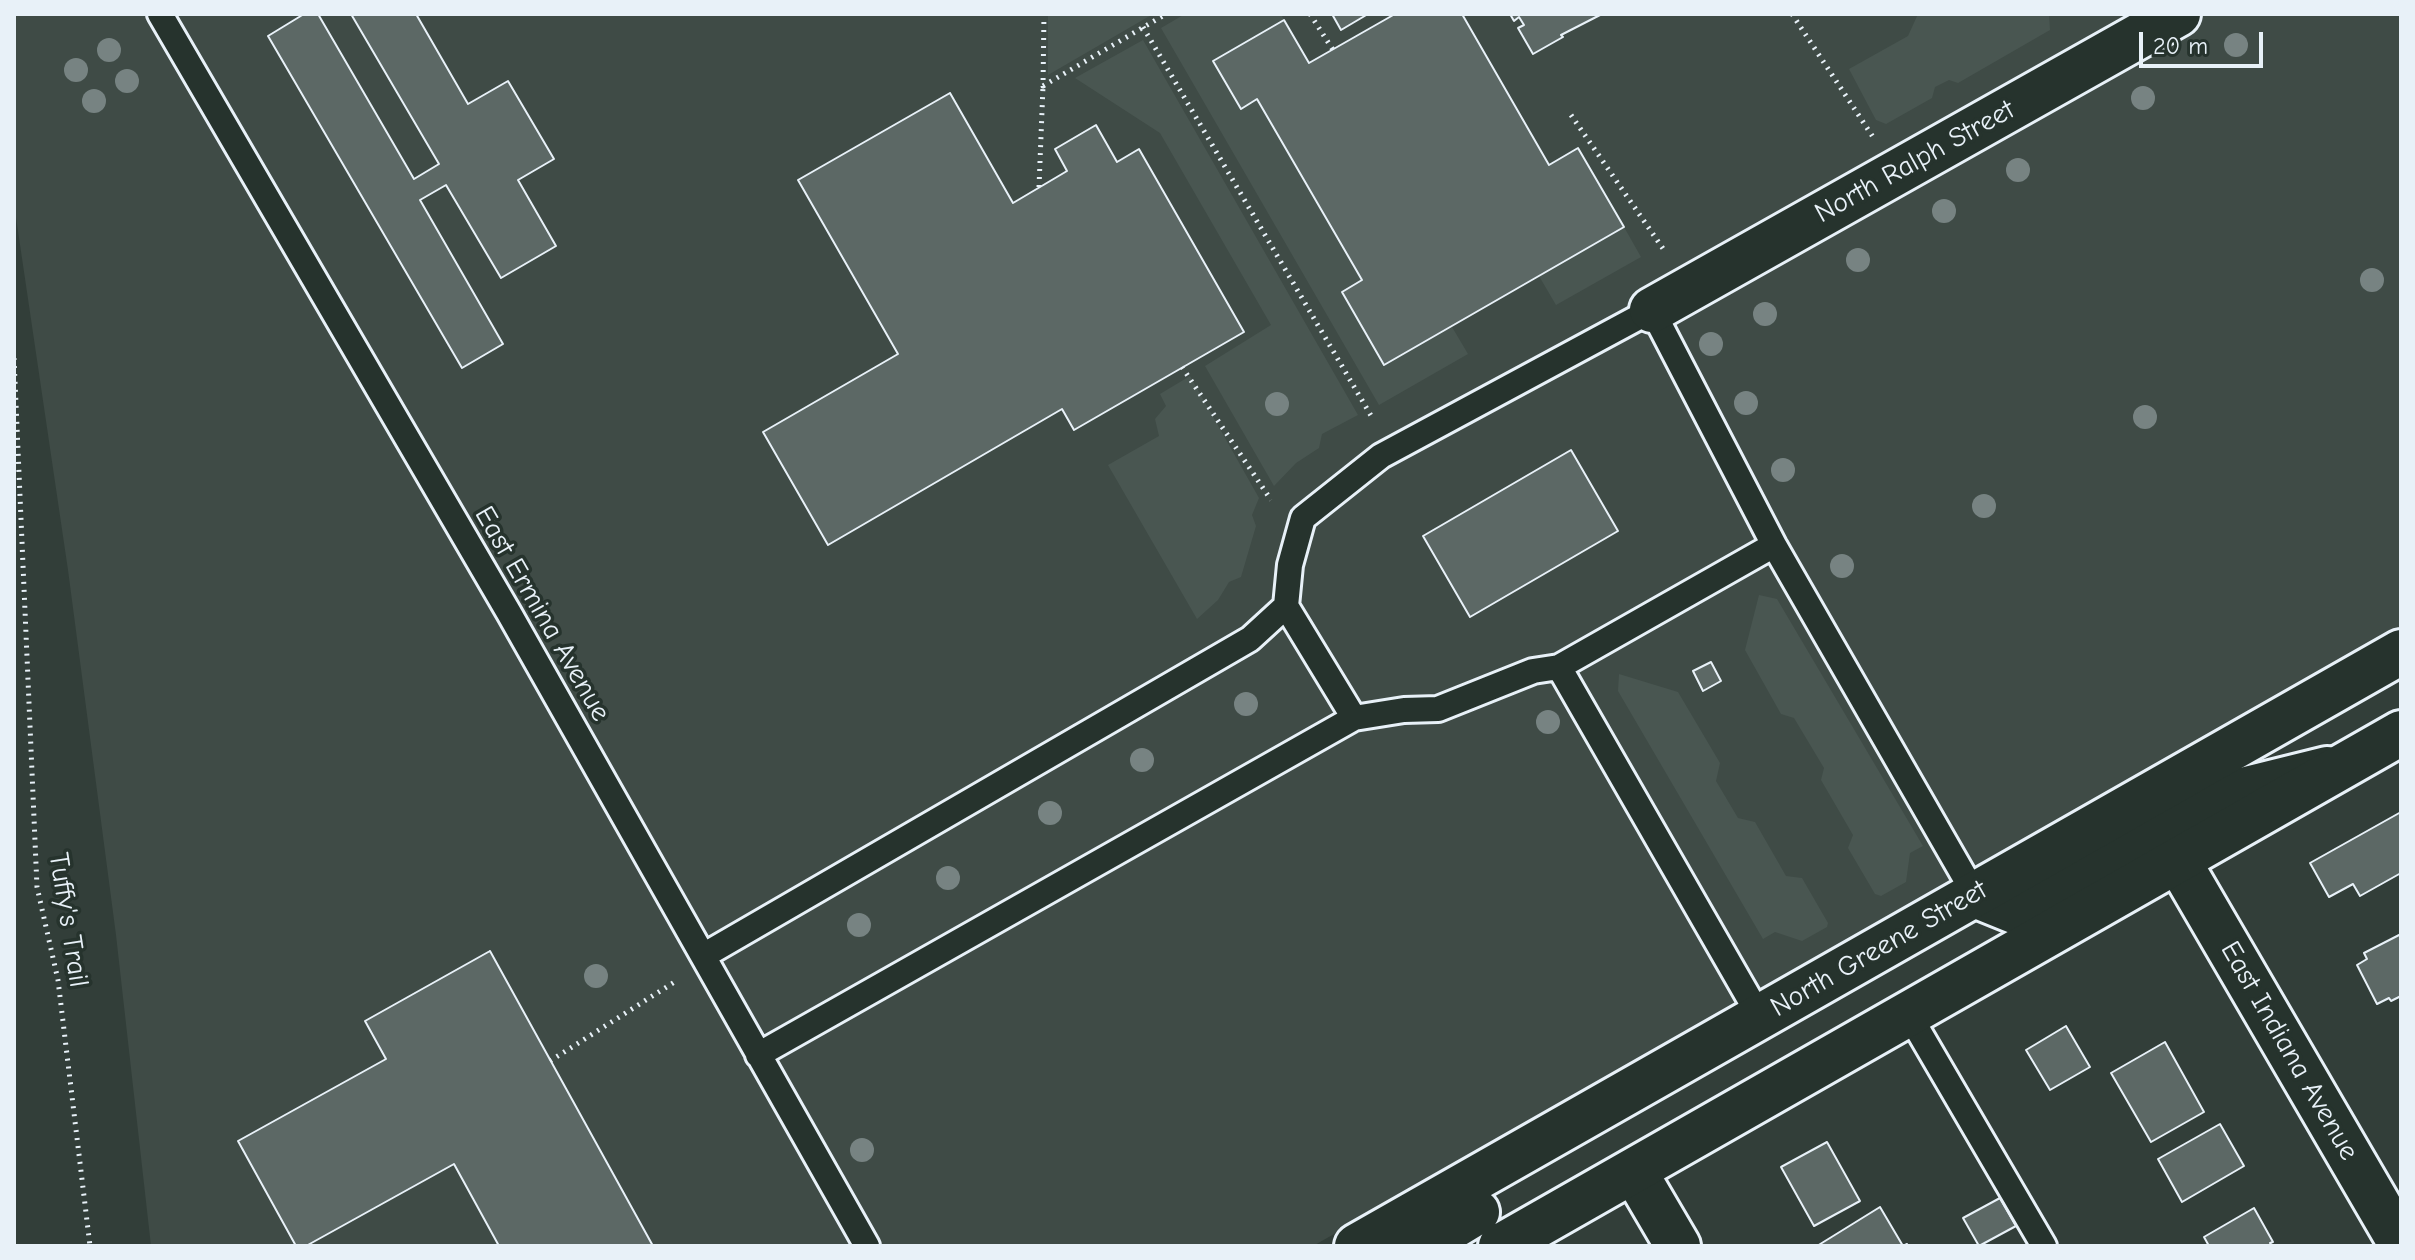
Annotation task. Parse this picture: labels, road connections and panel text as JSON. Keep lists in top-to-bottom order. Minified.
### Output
{"streets":{"main road":["North Ralph Street","North Greene Street","East Indiana Avenue"],"lane":["East Ermina Avenue"],"path":["Tuffy's Trail"]},"scale_bar":"20 m"}
